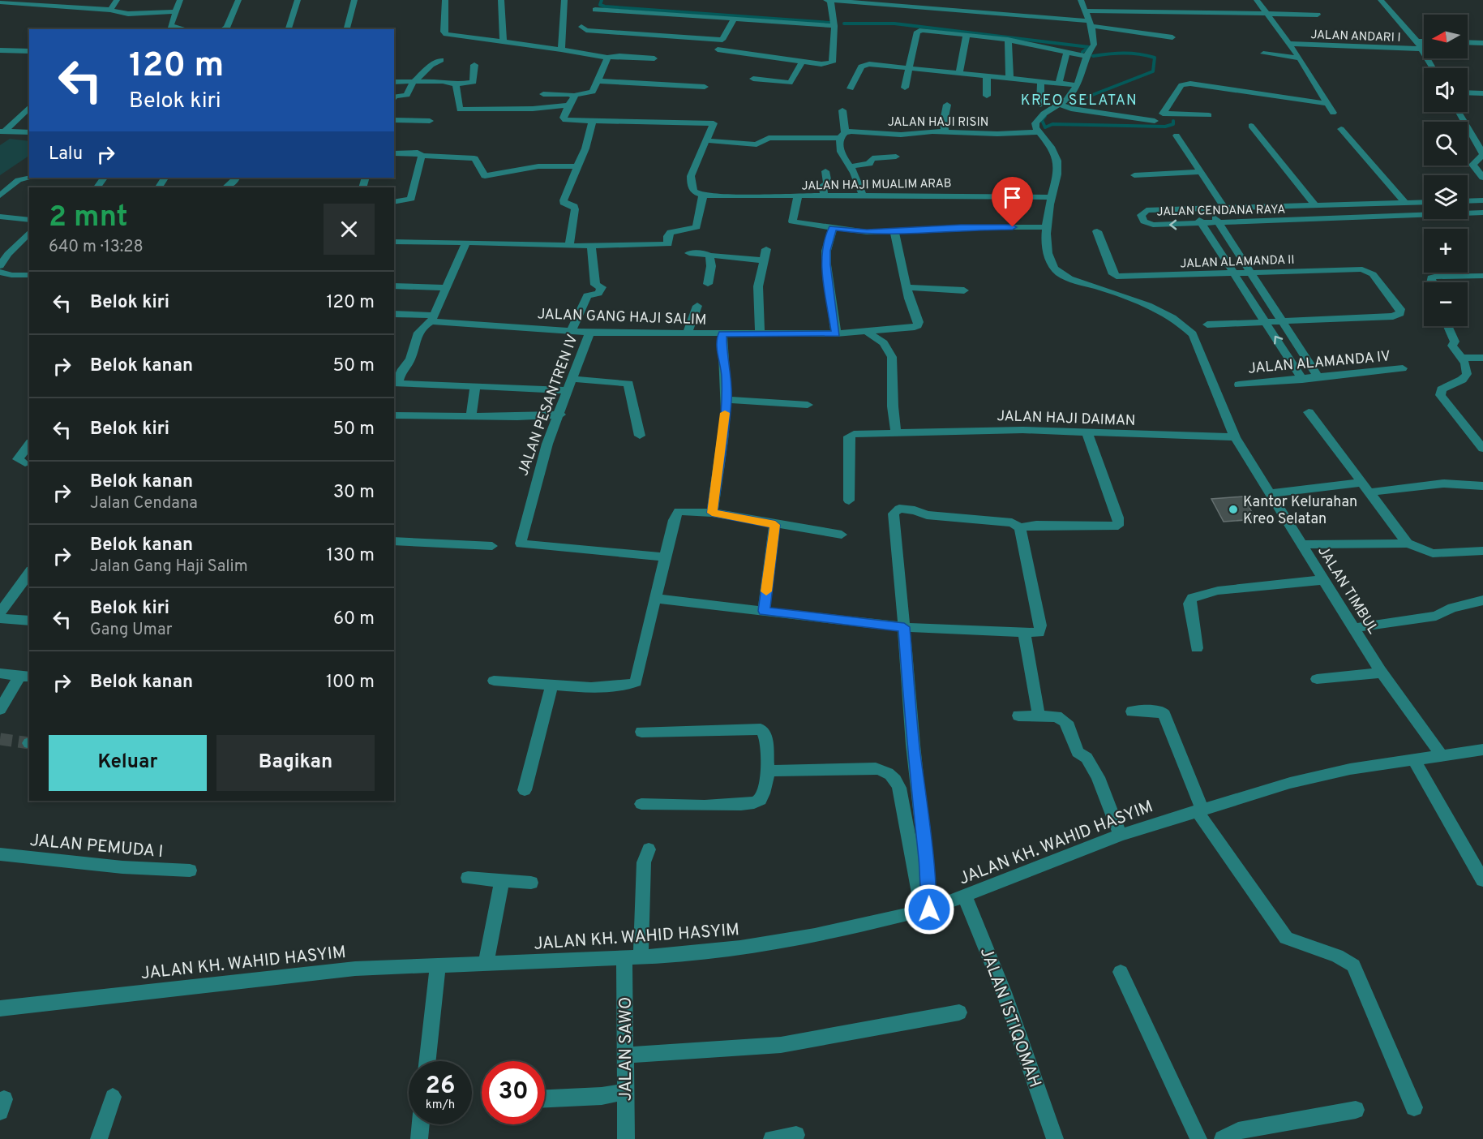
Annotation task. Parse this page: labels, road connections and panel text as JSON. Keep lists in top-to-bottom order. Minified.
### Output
{"streets":{"street":["JALAN ANDARI I","JALAN HAJI RISIN","JALAN HAJI MUALIM ARAB","JALAN CENDANA RAYA","JALAN ALAMANDA II","JALAN GANG HAJI SALIM","JALAN ALAMANDA IV","JALAN PESANTREN IV","JALAN HAJI DAIMAN","JALAN TIMBUL","JALAN KH. WAHID HASYIM","JALAN PEMUDA I","JALAN ISTIQOMAH","JALAN SAWO"]},"crossings":[["JALAN HAJI RISIN","JALAN TIMBUL"],["JALAN HAJI MUALIM ARAB","JALAN TIMBUL"],["JALAN GANG HAJI SALIM","JALAN PESANTREN IV"],["JALAN HAJI DAIMAN","JALAN TIMBUL"],["JALAN TIMBUL","JALAN KH. WAHID HASYIM"],["JALAN KH. WAHID HASYIM","JALAN ISTIQOMAH"],["JALAN KH. WAHID HASYIM","JALAN SAWO"]],"districts":["KREO SELATAN"],"places":["Kantor Kelurahan Kreo Selatan"],"north":"left","page":{"map_buttons":["+","−"],"turn":["120 m","Belok kiri"],"then":"Lalu","heading":["2 mnt","640 m · 13:28"],"list":[{"name":"Belok kiri","value":"120 m"},{"name":"Belok kanan","value":"50 m"},{"name":"Belok kiri","value":"50 m"},{"name":"Belok kanan","note":"Jalan Cendana","value":"30 m"},{"name":"Belok kanan","note":"Jalan Gang Haji Salim","value":"130 m"},{"name":"Belok kiri","note":"Gang Umar","value":"60 m"},{"name":"Belok kanan","value":"100 m"}],"buttons":["Keluar","Bagikan"],"speed":"26 km/h","limit":"30"}}
